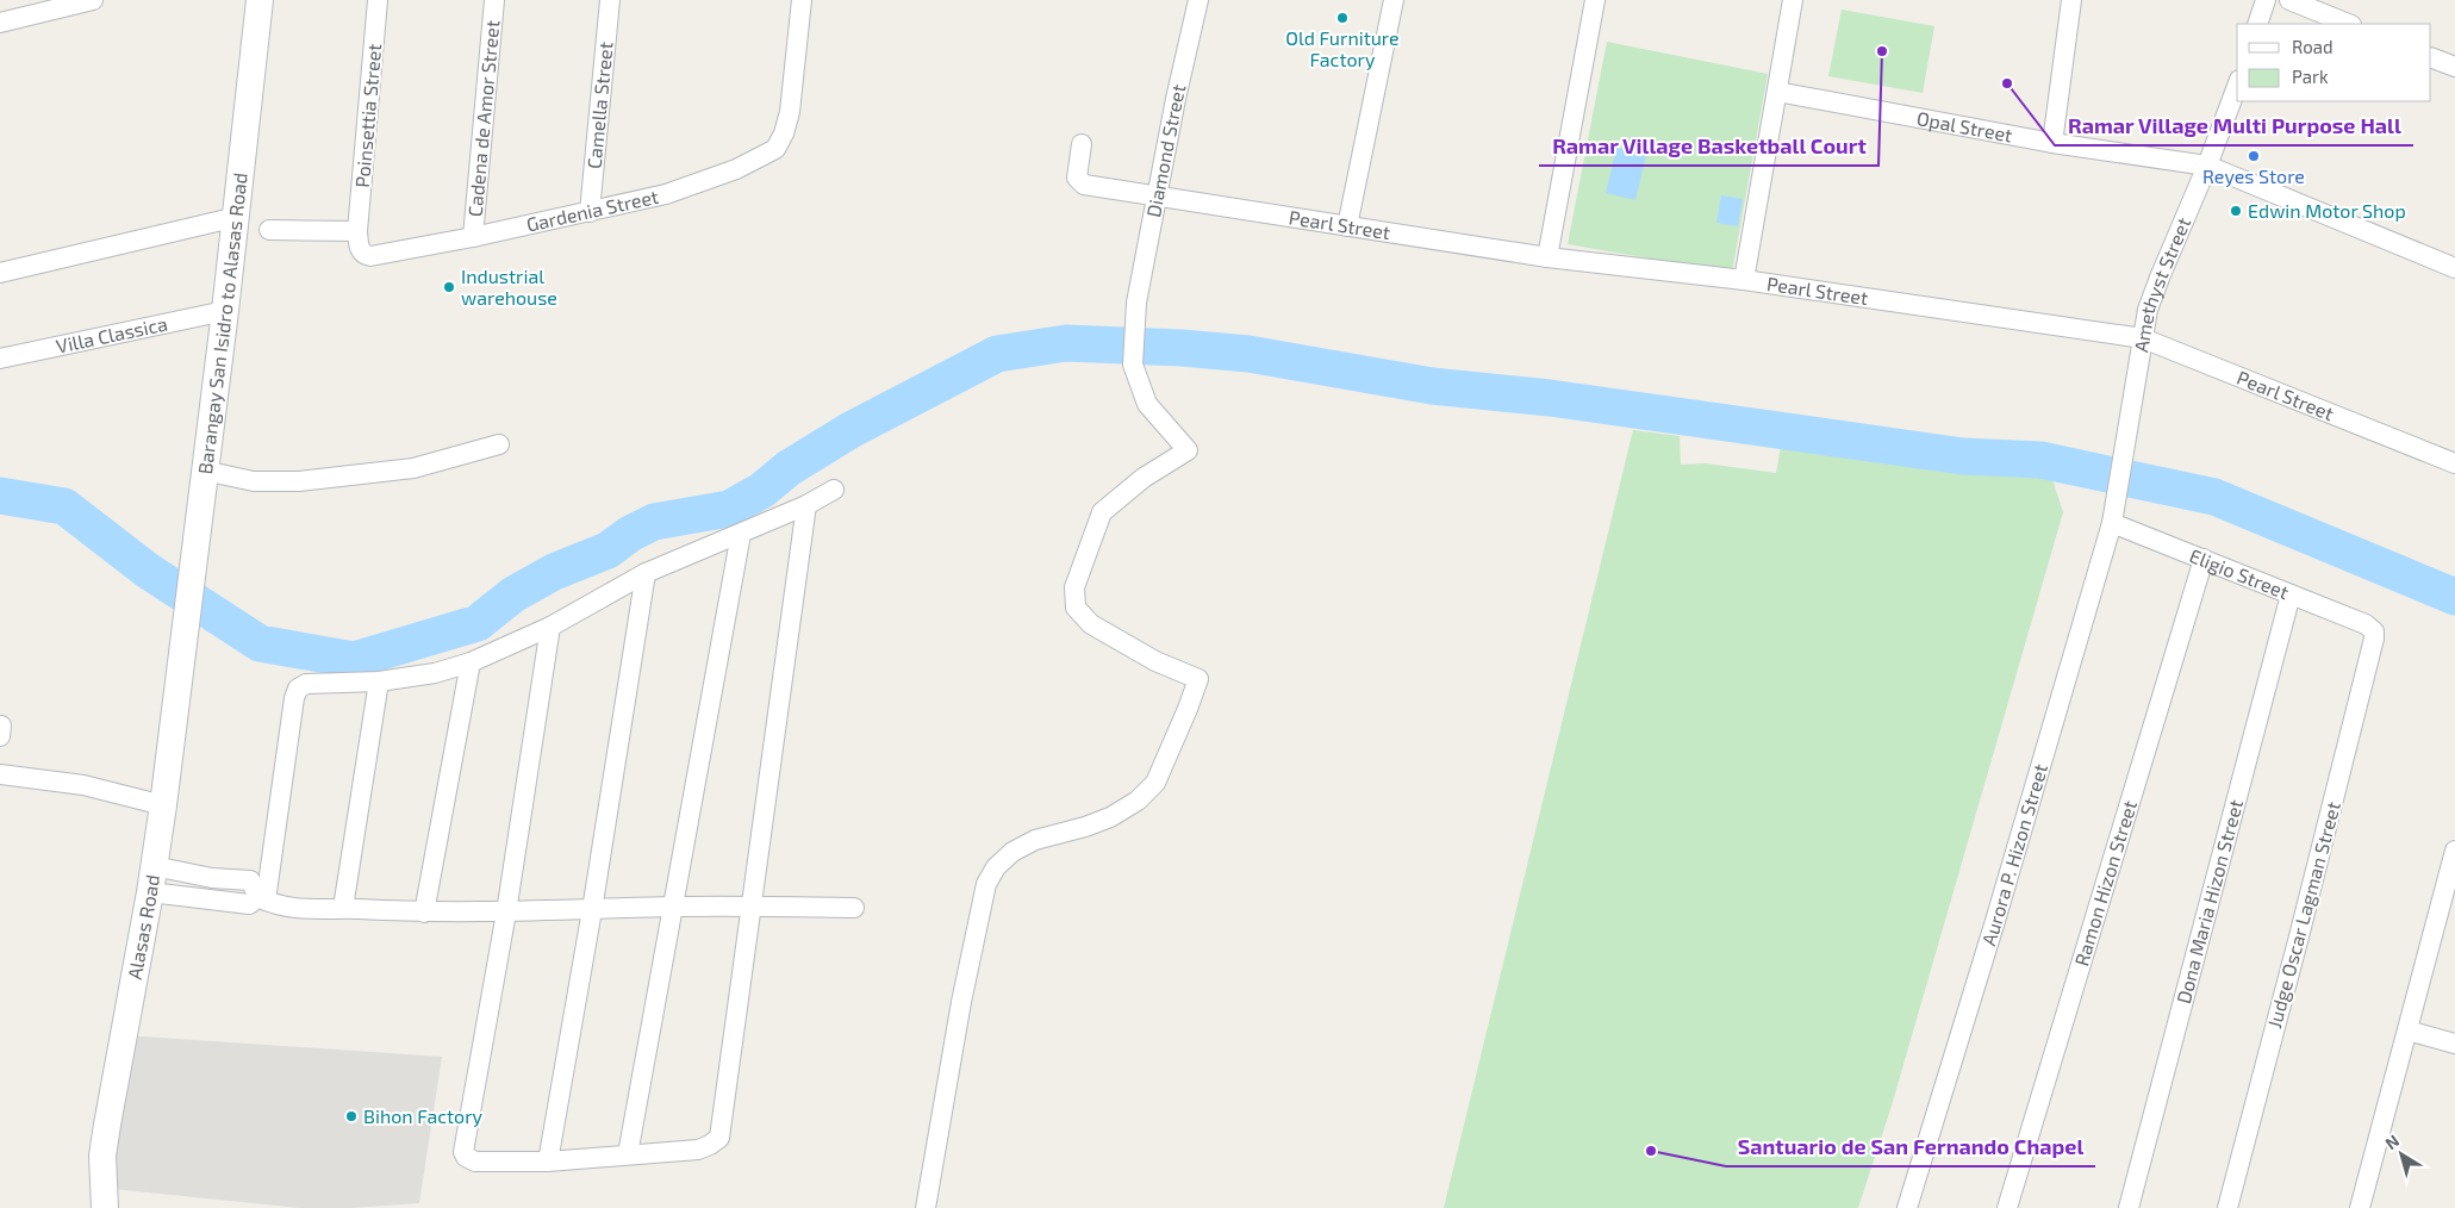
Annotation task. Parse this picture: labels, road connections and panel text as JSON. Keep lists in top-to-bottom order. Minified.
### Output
{"streets":{"street":["Camella Street","Poinsettia Street","Cadena de Amor Street","Opal Street","Diamond Street","Gardenia Street","Pearl Street","Amethyst Street","Barangay San Isidro to Alasas Road","Villa Classica","Eligio Street","Aurora P. Hizon Street","Ramon Hizon Street","Dona Maria Hizon Street","Judge Oscar Lagman Street","Alasas Road"]},"crossings":[["Camella Street","Gardenia Street"],["Poinsettia Street","Gardenia Street"],["Cadena de Amor Street","Gardenia Street"],["Opal Street","Amethyst Street"],["Diamond Street","Pearl Street"],["Pearl Street","Amethyst Street"],["Amethyst Street","Aurora P. Hizon Street"],["Barangay San Isidro to Alasas Road","Villa Classica"],["Barangay San Isidro to Alasas Road","Alasas Road"],["Eligio Street","Aurora P. Hizon Street"],["Eligio Street","Ramon Hizon Street"],["Eligio Street","Dona Maria Hizon Street"],["Eligio Street","Judge Oscar Lagman Street"]],"places":["Old Furniture Factory","Ramar Village Basketball Court","Ramar Village Multi Purpose Hall","Reyes Store","Edwin Motor Shop","Industrial warehouse","Bihon Factory","Santuario de San Fernando Chapel"],"legend":["Road","Park"],"north":"top left"}
